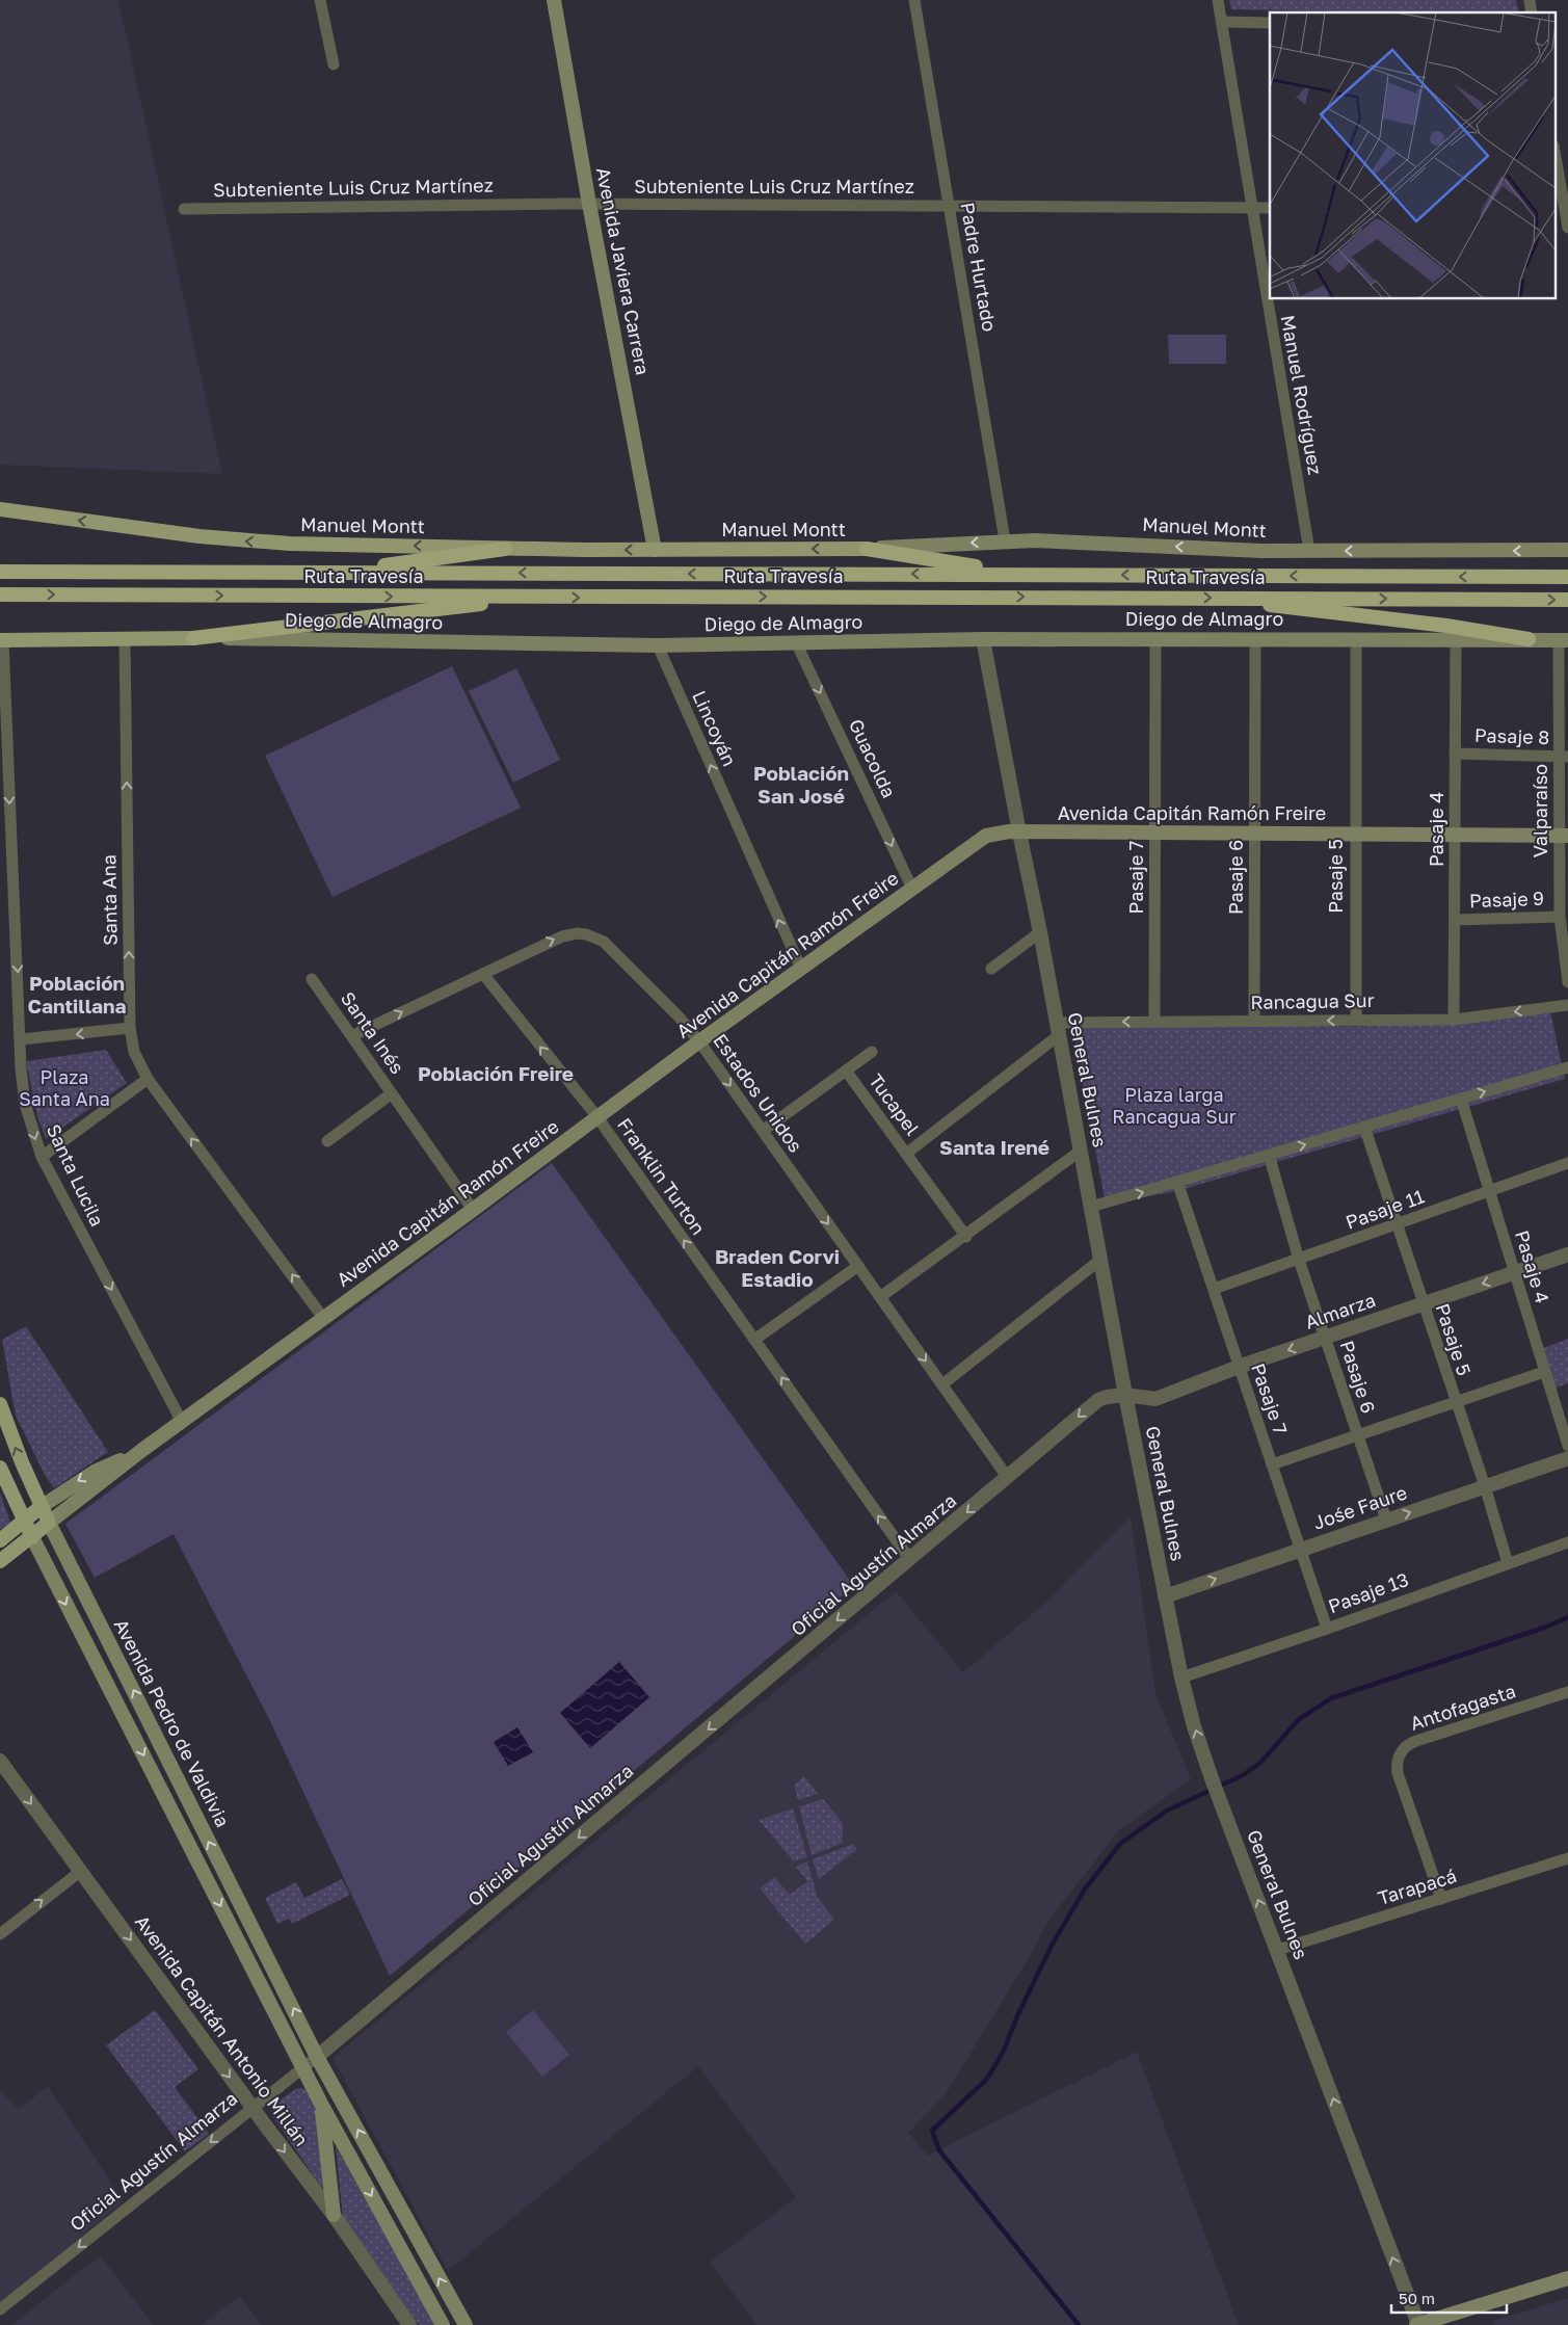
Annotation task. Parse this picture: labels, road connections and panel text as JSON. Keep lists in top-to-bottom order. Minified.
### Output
{"streets":{"highway":["Ruta Travesía"],"main road":["Avenida Javiera Carrera","Manuel Montt","Diego de Almagro","Avenida Capitán Ramón Freire","Avenida Pedro de Valdivia","Avenida Capitán Antonio Millán"],"street":["Subteniente Luis Cruz Martínez","Padre Hurtado","Manuel Rodríguez","Lincoyán","Pasaje 8","Guacolda","Valparaíso","Pasaje 4","Pasaje 5","Pasaje 7","Pasaje 6","Santa Ana","Pasaje 9","Rancagua Sur","Santa Inés","General Bulnes","Estados Unidos","Tucapel","Santa Lucila","Franklin Turton","Pasaje 11","Almarza","Jośe Faure","Oficial Agustín Almarza","Pasaje 13","Antofagasta","Tarapacá"]},"crossings":[["Subteniente Luis Cruz Martínez","Padre Hurtado"],["Subteniente Luis Cruz Martínez","Avenida Javiera Carrera"],["Subteniente Luis Cruz Martínez","Manuel Rodríguez"],["Padre Hurtado","Manuel Montt"],["Avenida Javiera Carrera","Manuel Montt"],["Manuel Rodríguez","Manuel Montt"],["Diego de Almagro","Lincoyán"],["Diego de Almagro","Guacolda"],["Diego de Almagro","Valparaíso"],["Diego de Almagro","Pasaje 4"],["Diego de Almagro","Pasaje 5"],["Diego de Almagro","Pasaje 7"],["Diego de Almagro","Pasaje 6"],["Diego de Almagro","Santa Ana"],["Diego de Almagro","General Bulnes"],["Diego de Almagro","Santa Lucila"],["Lincoyán","Avenida Capitán Ramón Freire"],["Pasaje 8","Valparaíso"],["Pasaje 8","Pasaje 4"],["Guacolda","Avenida Capitán Ramón Freire"],["Valparaíso","Avenida Capitán Ramón Freire"],["Valparaíso","Pasaje 9"],["Avenida Capitán Ramón Freire","Pasaje 4"],["Avenida Capitán Ramón Freire","Pasaje 5"],["Avenida Capitán Ramón Freire","Pasaje 7"],["Avenida Capitán Ramón Freire","Pasaje 6"],["Avenida Capitán Ramón Freire","Santa Ana"],["Avenida Capitán Ramón Freire","Santa Inés"],["Avenida Capitán Ramón Freire","General Bulnes"],["Avenida Capitán Ramón Freire","Estados Unidos"],["Avenida Capitán Ramón Freire","Santa Lucila"],["Avenida Capitán Ramón Freire","Franklin Turton"],["Avenida Capitán Ramón Freire","Avenida Pedro de Valdivia"],["Pasaje 4","Pasaje 9"],["Pasaje 4","Rancagua Sur"],["Pasaje 4","Pasaje 11"],["Pasaje 4","Almarza"],["Pasaje 5","Rancagua Sur"],["Pasaje 5","Pasaje 11"],["Pasaje 5","Almarza"],["Pasaje 5","Jośe Faure"],["Pasaje 5","Pasaje 13"],["Pasaje 7","Rancagua Sur"],["Pasaje 7","Pasaje 11"],["Pasaje 7","Almarza"],["Pasaje 7","Jośe Faure"],["Pasaje 7","Pasaje 13"],["Pasaje 6","Rancagua Sur"],["Pasaje 6","Pasaje 11"],["Pasaje 6","Almarza"],["Pasaje 6","Jośe Faure"],["Rancagua Sur","General Bulnes"],["Santa Inés","Estados Unidos"],["General Bulnes","Almarza"],["General Bulnes","Jośe Faure"],["General Bulnes","Oficial Agustín Almarza"],["General Bulnes","Pasaje 13"],["General Bulnes","Tarapacá"],["Estados Unidos","Franklin Turton"],["Estados Unidos","Oficial Agustín Almarza"],["Franklin Turton","Oficial Agustín Almarza"],["Almarza","Oficial Agustín Almarza"],["Oficial Agustín Almarza","Avenida Pedro de Valdivia"],["Oficial Agustín Almarza","Avenida Capitán Antonio Millán"],["Antofagasta","Tarapacá"]],"one_way":["Manuel Montt","Lincoyán","Guacolda","Santa Ana","General Bulnes","Estados Unidos","Santa Lucila","Franklin Turton","Oficial Agustín Almarza"],"districts":["Población San José","Población Cantillana","Población Freire","Santa Irené","Braden Corvi Estadio"],"parks":["Plaza Santa Ana","Plaza larga Rancagua Sur"],"scale_bar":"50 m"}
